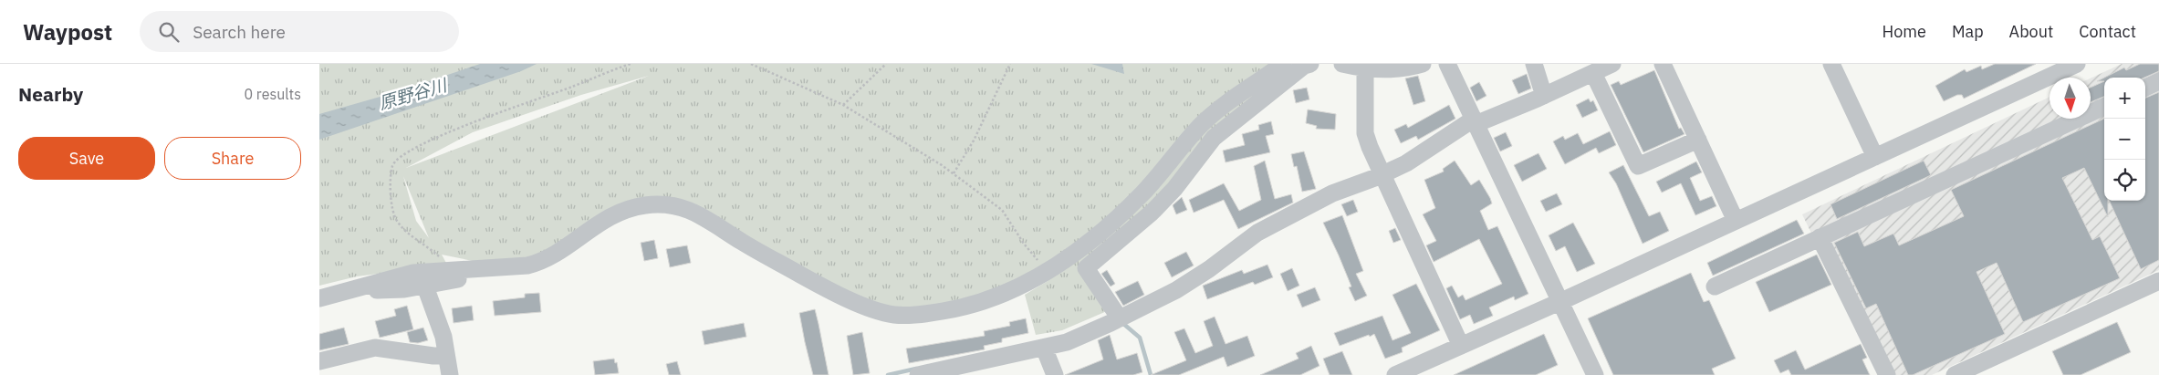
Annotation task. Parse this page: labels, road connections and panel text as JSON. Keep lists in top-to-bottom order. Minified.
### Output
{"water":["原野谷川"],"north":"bottom","page":{"header":"Waypost","search":"Search here","nav":["Home","Map","About","Contact"],"heading":["Nearby","0 results"],"map_buttons":["+","−"],"buttons":["Save","Share"]}}
